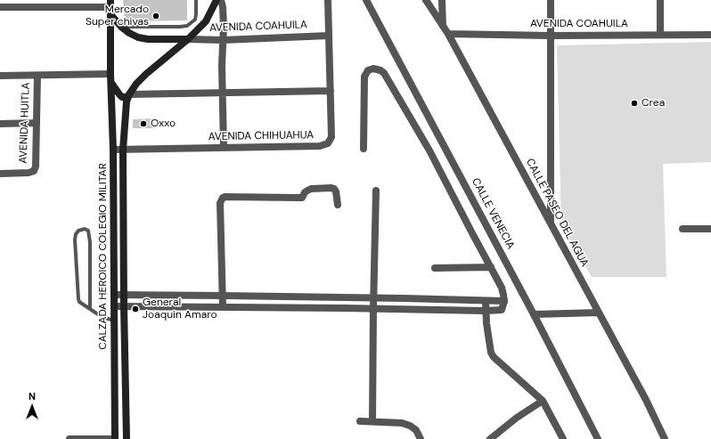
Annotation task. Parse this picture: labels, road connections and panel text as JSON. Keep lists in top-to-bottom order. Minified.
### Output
{"streets":{"main road":["CALZADA HEROICO COLEGIO MILITAR"],"street":["AVENIDA COAHUILA","AVENIDA HUITLA","AVENIDA CHIHUAHUA","CALLE PASEO DEL AGUA","CALLE VENECIA"]},"crossings":[["AVENIDA COAHUILA","AVENIDA CHIHUAHUA"],["AVENIDA COAHUILA","CALLE PASEO DEL AGUA"],["AVENIDA CHIHUAHUA","CALZADA HEROICO COLEGIO MILITAR"]],"places":["Mercado Super chivas","Crea","Oxxo","General Joaquin Amaro"],"north":"top"}
